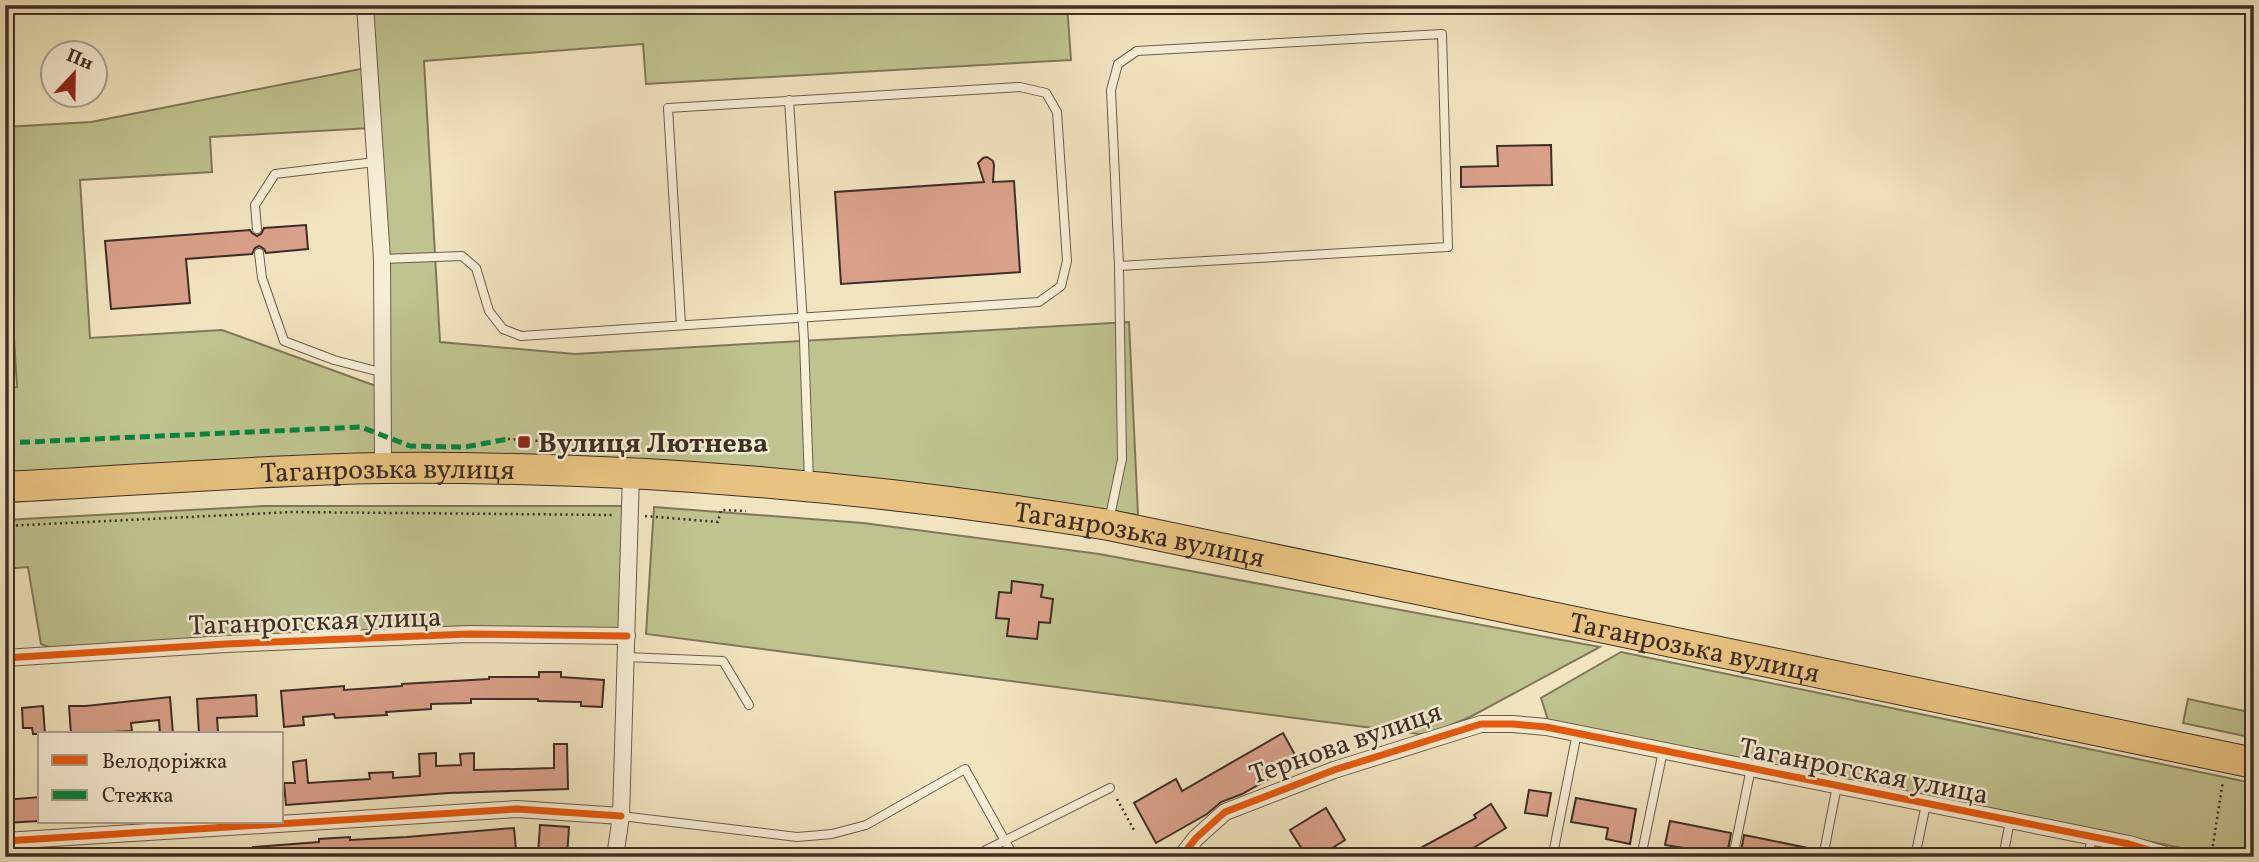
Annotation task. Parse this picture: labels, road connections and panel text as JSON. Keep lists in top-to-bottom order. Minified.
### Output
{"streets":{"highway":["Таганрозька вулиця"],"street":["Таганрогская улица","Тернова вулиця"]},"crossings":[["Таганрогская улица","Тернова вулиця"]],"places":{"transit":["Вулиця Лютнева"]},"legend":["Велодоріжка","Стежка"],"north":"top"}
